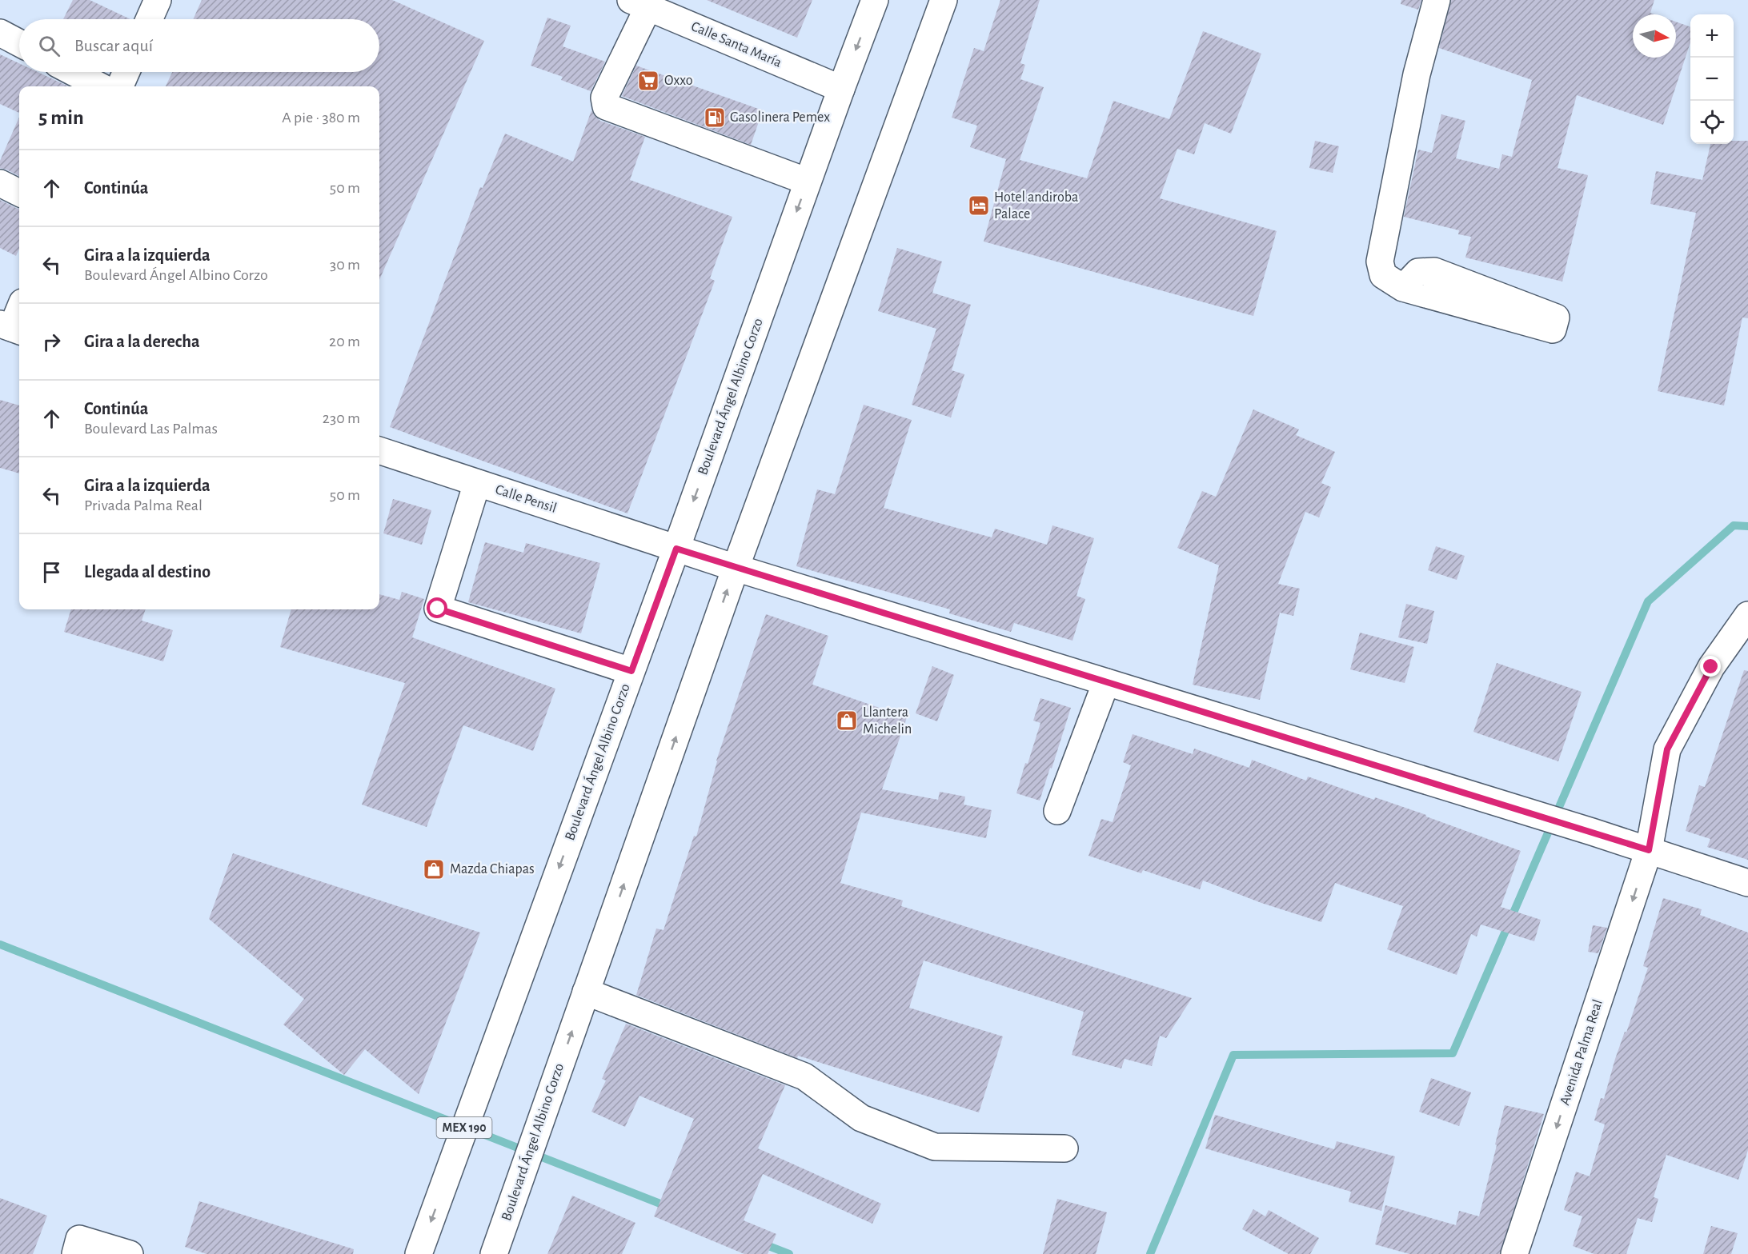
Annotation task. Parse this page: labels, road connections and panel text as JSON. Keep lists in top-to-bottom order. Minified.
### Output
{"streets":{"main road":["Calle Santa María","Boulevard Ángel Albino Corzo","Calle Pensil","Avenida Palma Real","MEX 190"]},"crossings":[["Calle Santa María","Boulevard Ángel Albino Corzo"],["Boulevard Ángel Albino Corzo","Calle Pensil"],["Calle Pensil","Avenida Palma Real"]],"one_way":["Avenida Palma Real"],"places":{"supermarket":["Oxxo"],"fuel station":["Gasolinera Pemex"],"hotel":["Hotel andiroba Palace"],"shop":["Llantera Michelin","Mazda Chiapas"]},"north":"right","page":{"map_buttons":["+","−"],"search":"Buscar aquí","heading":["5 min","A pie · 380 m"],"list":[["Continúa","50 m"],["Gira a la izquierda","Boulevard Ángel Albino Corzo","30 m"],["Gira a la derecha","20 m"],["Continúa","Boulevard Las Palmas","230 m"],["Gira a la izquierda","Privada Palma Real","50 m"],"Llegada al destino"]}}
